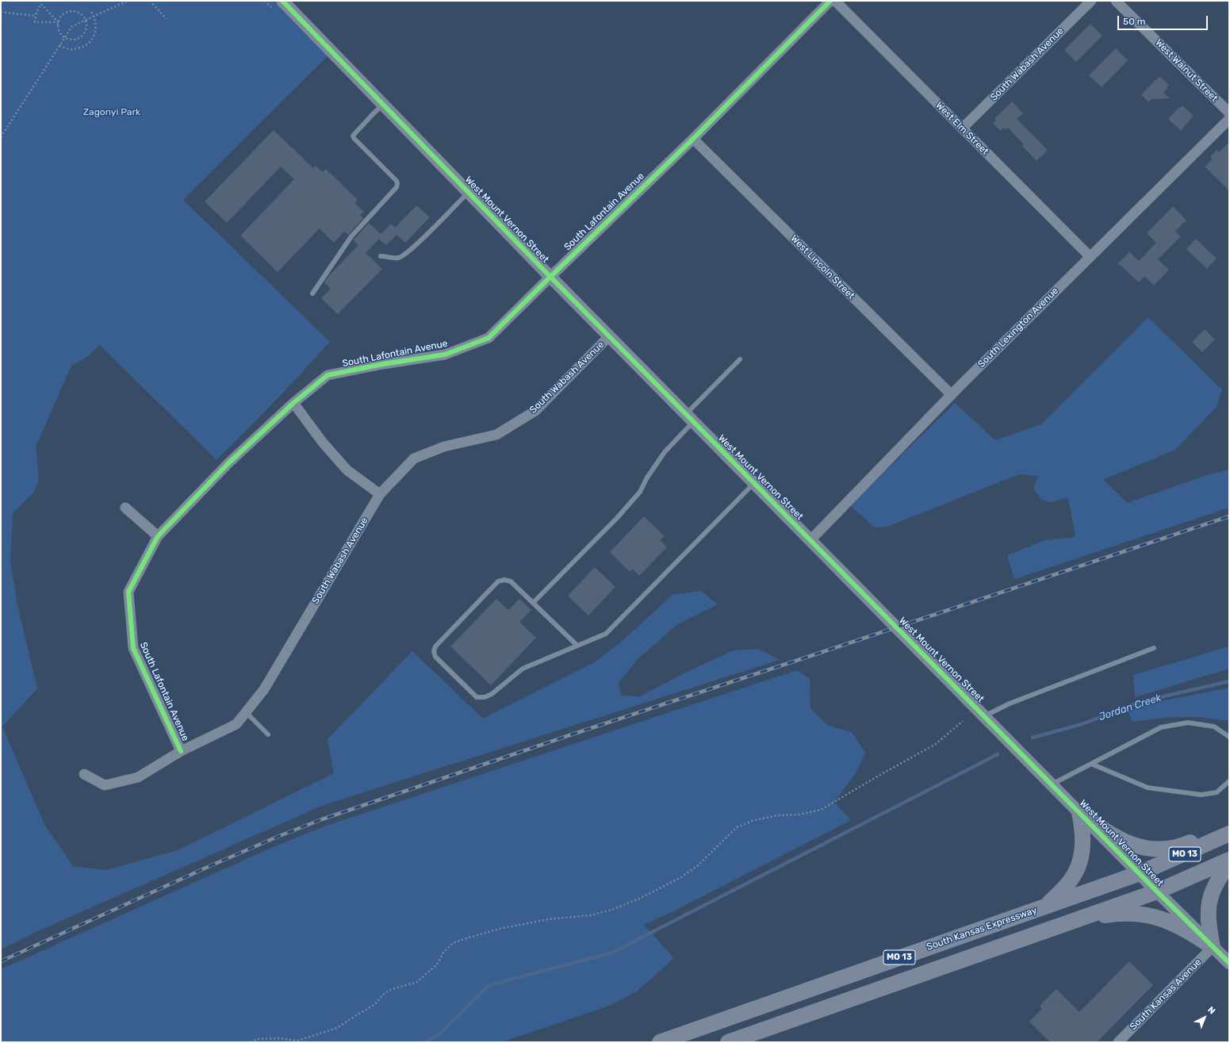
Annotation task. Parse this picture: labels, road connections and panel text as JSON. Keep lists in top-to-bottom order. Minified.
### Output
{"streets":{"main road":["MO 13","South Kansas Expressway"],"street":["South Wabash Avenue","West Walnut Street","West Elm Street","South Lafontain Avenue","West Mount Vernon Street","West Lincoln Street","South Lexington Avenue","South Kansas Avenue"]},"crossings":[["South Wabash Avenue","West Elm Street"],["South Wabash Avenue","South Lafontain Avenue"],["South Wabash Avenue","West Mount Vernon Street"],["West Elm Street","South Lexington Avenue"],["South Lafontain Avenue","West Mount Vernon Street"],["South Lafontain Avenue","West Lincoln Street"],["West Mount Vernon Street","South Lexington Avenue"],["West Mount Vernon Street","MO 13"],["West Mount Vernon Street","South Kansas Expressway"],["West Mount Vernon Street","South Kansas Avenue"],["West Lincoln Street","South Lexington Avenue"]],"water":["Jordan Creek"],"parks":["Zagonyi Park"],"scale_bar":"50 m","north":"top right"}
